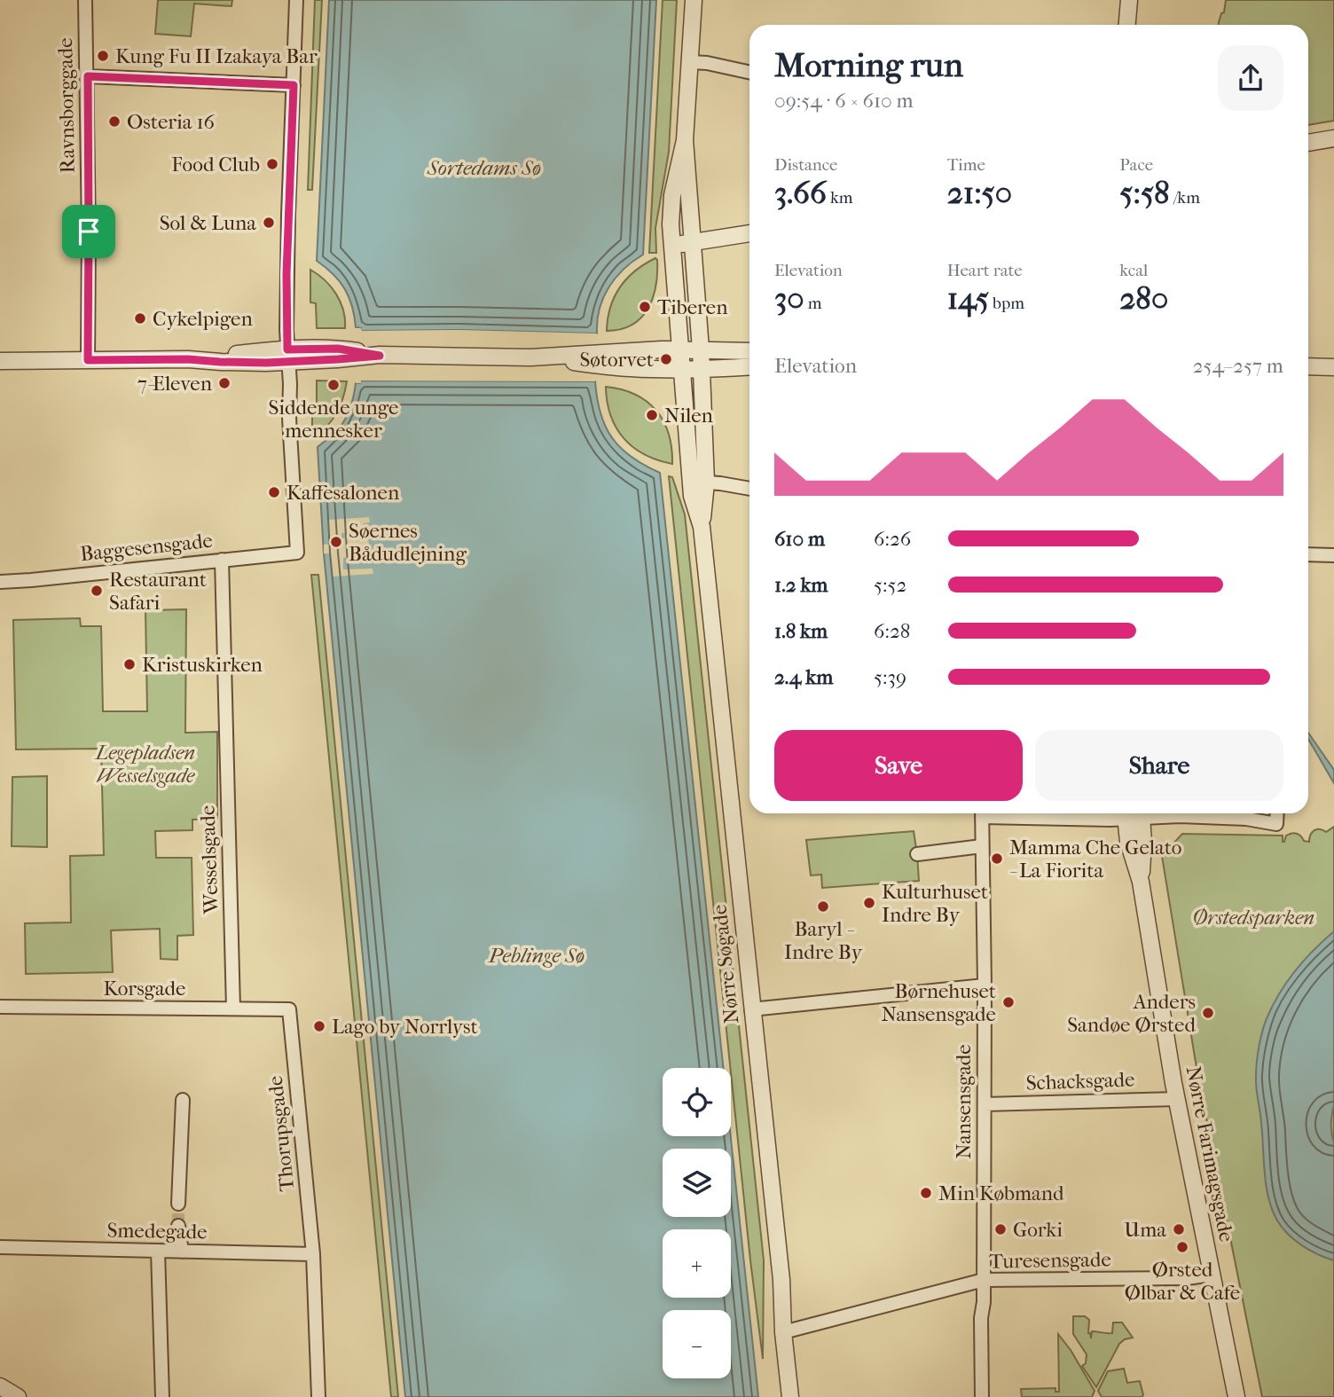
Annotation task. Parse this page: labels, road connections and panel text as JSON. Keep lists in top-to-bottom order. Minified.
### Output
{"streets":{"street":["Ravnsborggade","Baggesensgade","Wesselsgade","Nørre Søgade","Korsgade","Schacksgade","Nansensgade","Thorupsgade","Nørre Farimagsgade","Smedegade","Turesensgade"]},"crossings":[["Baggesensgade","Wesselsgade"],["Wesselsgade","Korsgade"],["Nørre Søgade","Turesensgade"],["Korsgade","Thorupsgade"],["Schacksgade","Nansensgade"],["Schacksgade","Nørre Farimagsgade"],["Nansensgade","Turesensgade"],["Thorupsgade","Smedegade"],["Nørre Farimagsgade","Turesensgade"]],"water":["Sortedams Sø","Peblinge Sø"],"parks":["Legepladsen Wesselsgade","Ørstedsparken"],"places":["Kung Fu II Izakaya Bar","Osteria 16","Food Club","Sol & Luna","Tiberen","Cykelpigen","Søtorvet","7-Eleven","Siddende unge mennesker","Nilen","Kaffesalonen","Søernes Bådudlejning","Restaurant Safari","Kristuskirken","Mamma Che Gelato - La Fiorita","Kulturhuset Indre By","Baryl - Indre By","Børnehuset Nansensgade","Anders Sandøe Ørsted","Lago by Norrlyst","Min Købmand","Gorki","Uma","Ørsted Ølbar & Cafe"],"page":{"heading":["Morning run","09:54 · 6 × 610 m"],"stats":[["Distance","3.66 km"],["Time","21:50"],["Pace","5:58 /km"],["Elevation","30 m"],["Heart rate","145 bpm"],["kcal","280"]],"chart":["Elevation","254–257 m"],"list":[{"name":"610 m","note":"6:26"},{"name":"1.2 km","note":"5:52"},{"name":"1.8 km","note":"6:28"},{"name":"2.4 km","note":"5:39"}],"buttons":["Save","Share"],"map_buttons":["+","−"]}}
